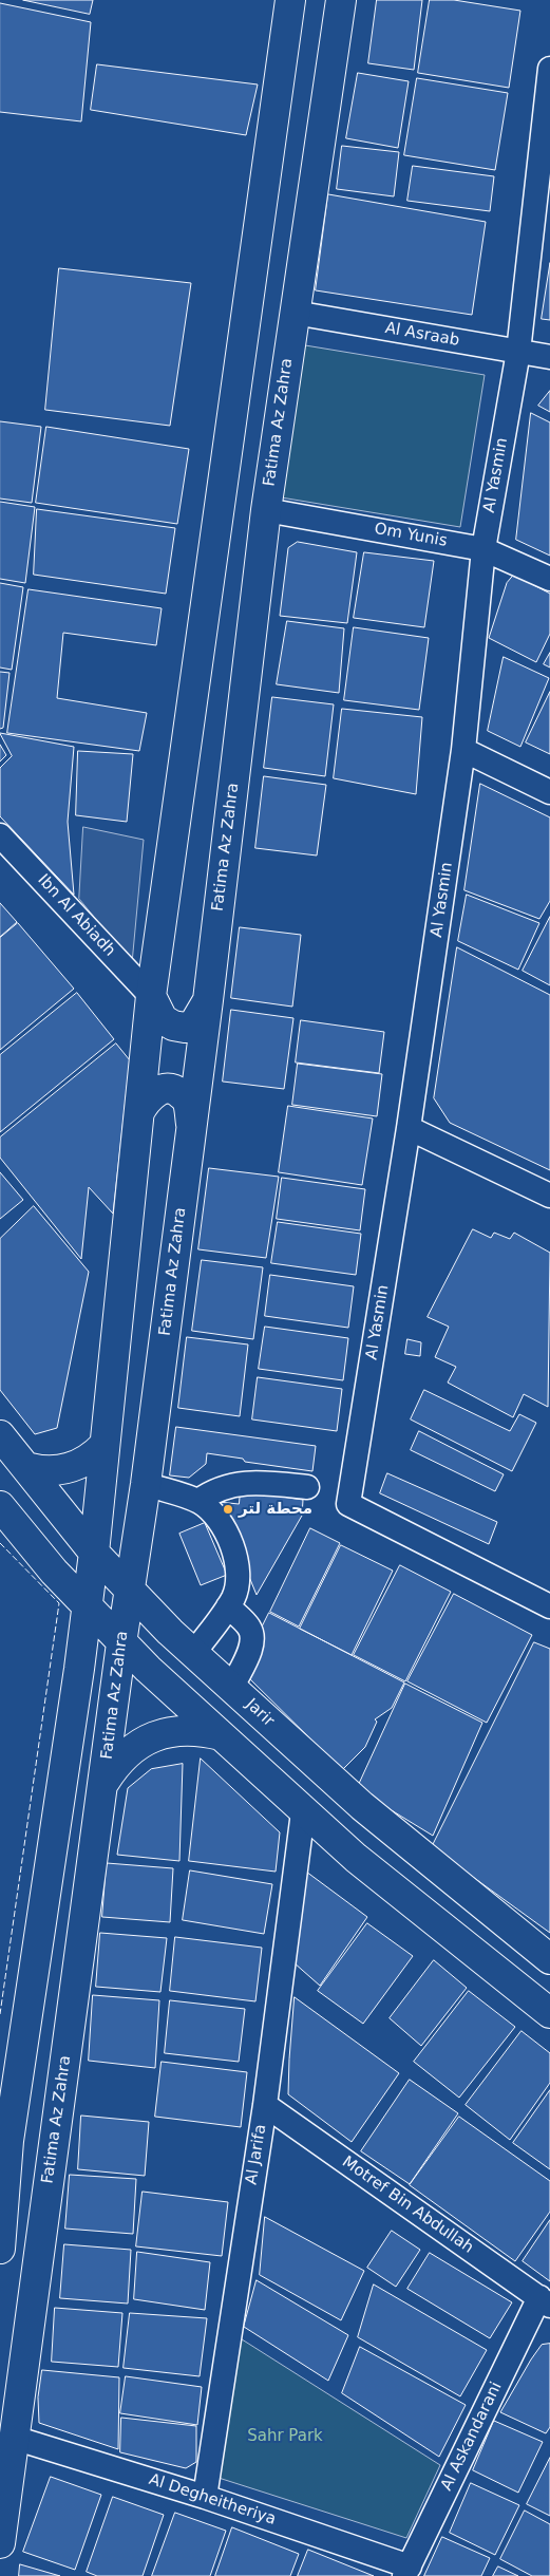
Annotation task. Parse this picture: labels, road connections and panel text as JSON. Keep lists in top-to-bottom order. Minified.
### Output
{"streets":{"main road":["Fatima Az Zahra","Jarir"],"street":["Al Asraab","Al Yasmin","Om Yunis","Ibn Al Abiadh","Al Jarifa","Motref Bin Abdullah","Al Askandarani","Al Degheitheriya"]},"crossings":[["Al Asraab","Fatima Az Zahra"],["Al Asraab","Al Yasmin"],["Fatima Az Zahra","Om Yunis"],["Fatima Az Zahra","Jarir"],["Fatima Az Zahra","Al Degheitheriya"],["Al Yasmin","Om Yunis"],["Al Jarifa","Motref Bin Abdullah"],["Al Jarifa","Al Degheitheriya"],["Motref Bin Abdullah","Al Askandarani"],["Al Askandarani","Al Degheitheriya"]],"parks":["Sahr Park"],"places":["محطة لتر"]}
